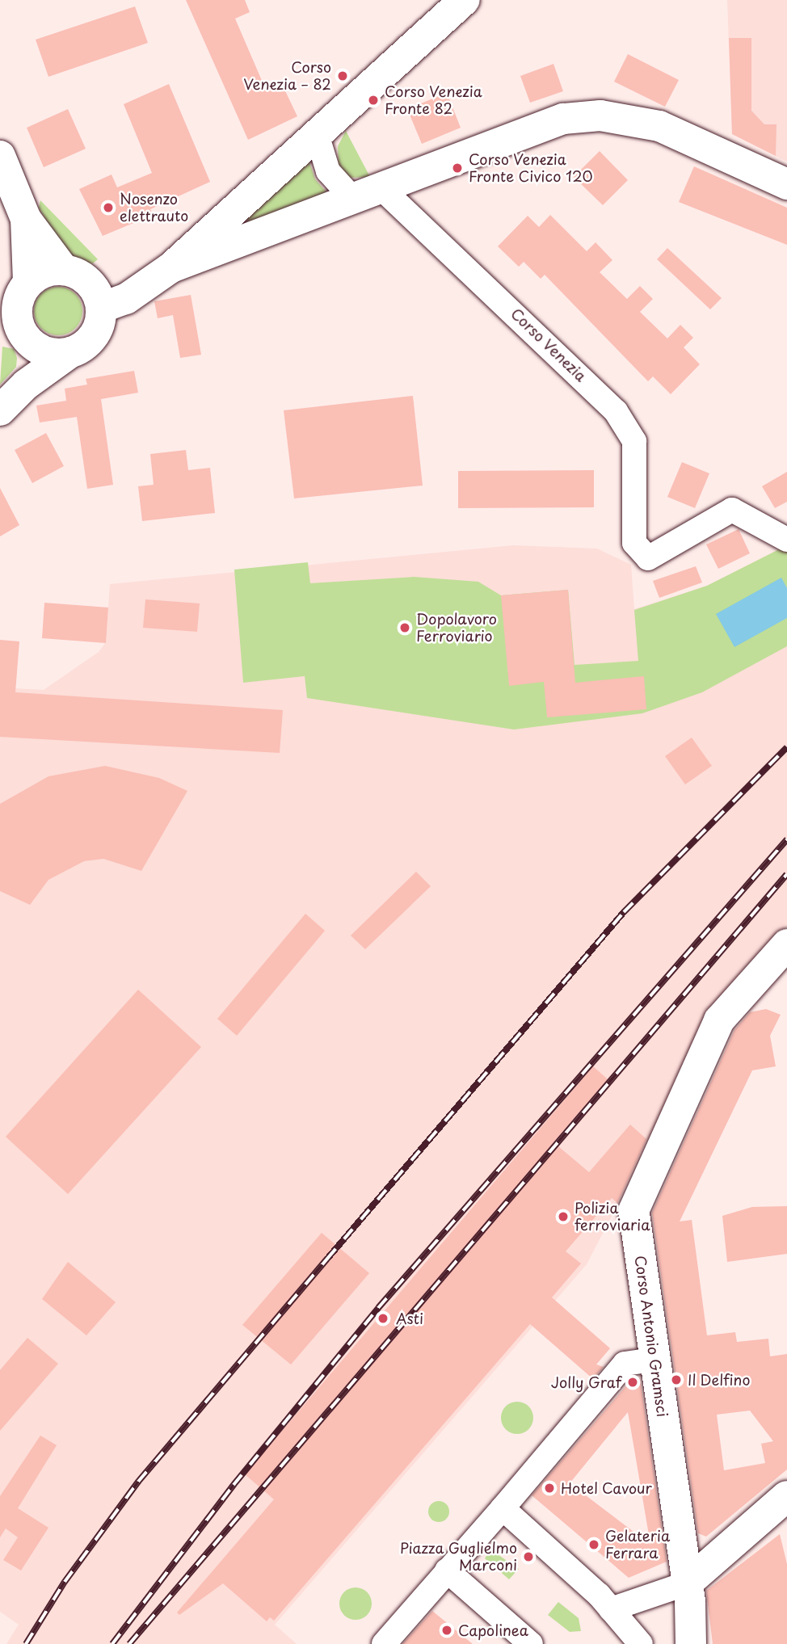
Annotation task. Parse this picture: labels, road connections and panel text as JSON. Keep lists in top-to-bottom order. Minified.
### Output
{"streets":{"main road":["Corso Antonio Gramsci"],"street":["Corso Venezia"]},"places":["Corso Venezia – 82","Corso Venezia Fronte 82","Corso Venezia Fronte Civico 120","Nosenzo elettrauto","Dopolavoro Ferroviario","Polizia ferroviaria","Asti","Il Delfino","Jolly Graf","Hotel Cavour","Gelateria Ferrara","Piazza Guglielmo Marconi","Capolinea"]}
